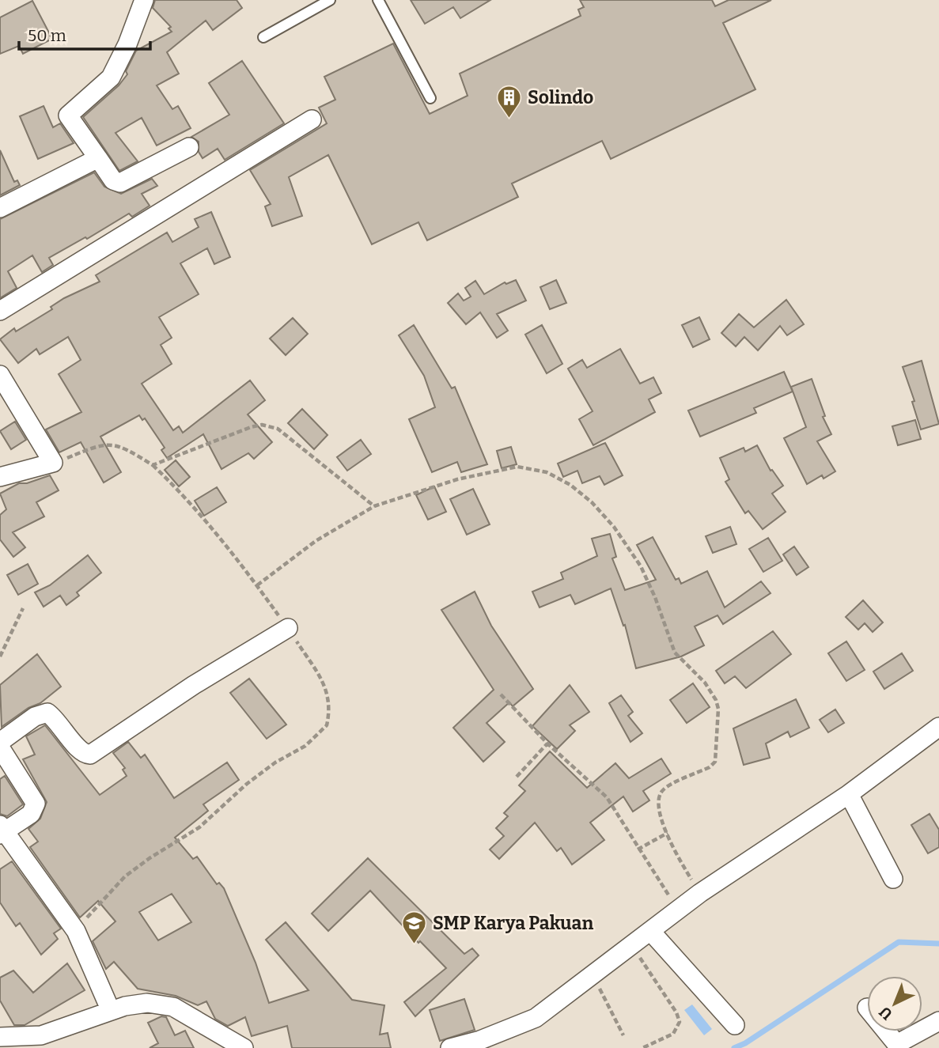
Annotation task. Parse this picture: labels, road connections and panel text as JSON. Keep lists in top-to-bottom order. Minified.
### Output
{"places":{"building":["Solindo"],"school or university":["SMP Karya Pakuan"]},"scale_bar":"50 m","north":"bottom left"}
